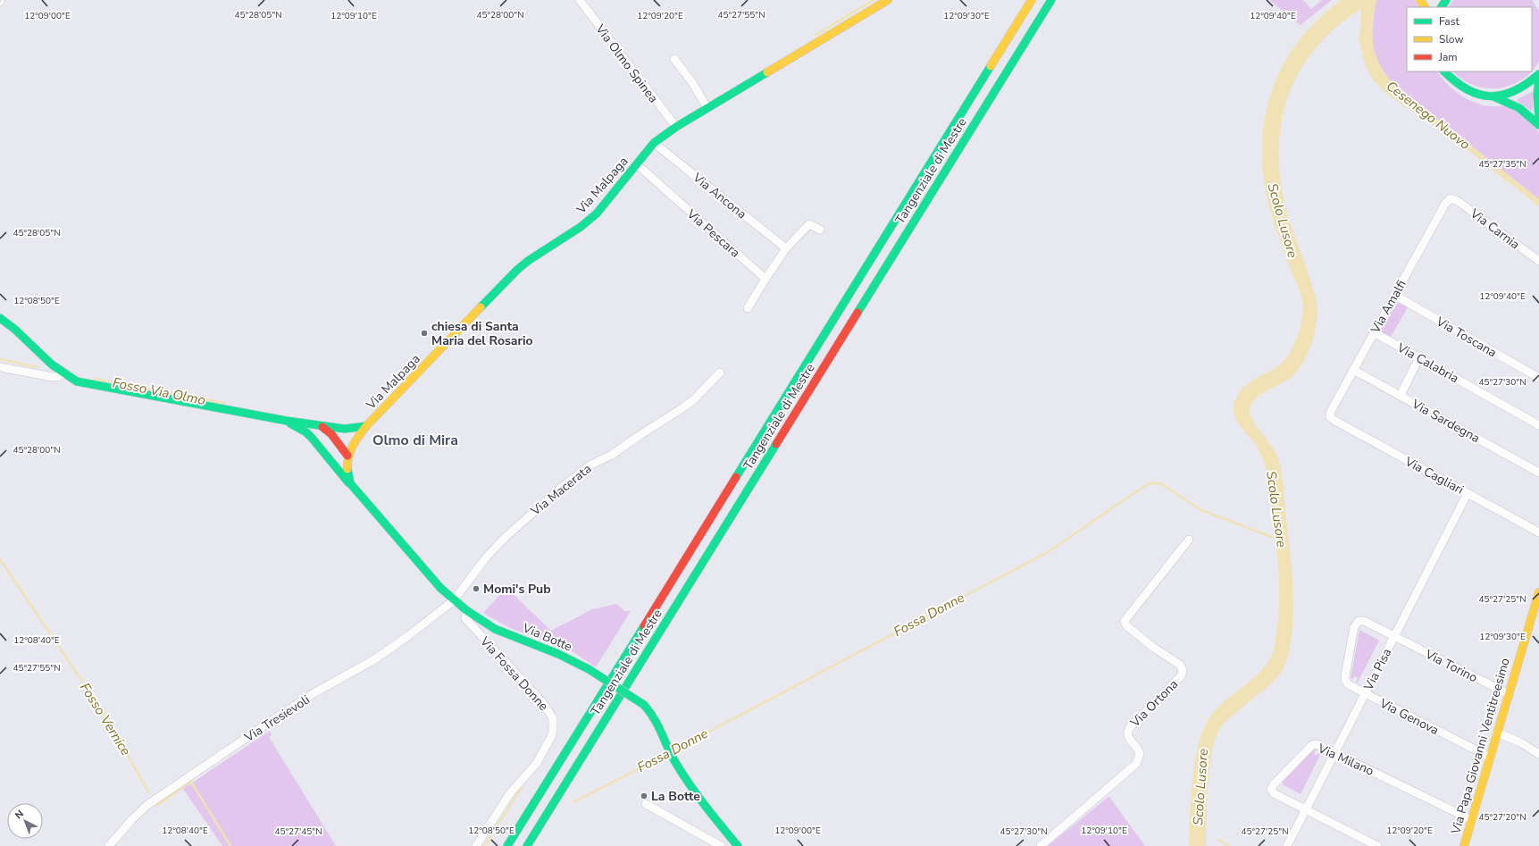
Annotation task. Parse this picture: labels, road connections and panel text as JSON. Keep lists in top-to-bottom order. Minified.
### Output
{"streets":{"main road":["Tangenziale di Mestre","Via Malpaga","Via Botte","Via Papa Giovanni Ventitreesimo"],"street":["Via Olmo Spinea","Via Ancona","Via Carnia","Via Pescara","Via Amalfi","Via Toscana","Via Calabria","Via Sardegna","Via Cagliari","Via Macerata","Via Torino","Via Pisa","Via Fossa Donne","Via Ortona","Via Genova","Via Tresievoli","Via Milano"]},"crossings":[["Via Olmo Spinea","Via Malpaga"],["Via Malpaga","Via Ancona"],["Via Malpaga","Via Pescara"],["Via Malpaga","Via Botte"],["Via Carnia","Via Amalfi"],["Via Amalfi","Via Toscana"],["Via Amalfi","Via Calabria"],["Via Amalfi","Via Sardegna"],["Via Amalfi","Via Cagliari"],["Via Cagliari","Via Pisa"],["Via Macerata","Via Botte"],["Via Macerata","Via Tresievoli"],["Via Botte","Via Fossa Donne"],["Via Botte","Via Tresievoli"],["Via Torino","Via Pisa"],["Via Torino","Via Genova"],["Via Torino","Via Papa Giovanni Ventitreesimo"],["Via Pisa","Via Genova"],["Via Pisa","Via Milano"],["Via Genova","Via Papa Giovanni Ventitreesimo"],["Via Papa Giovanni Ventitreesimo","Via Milano"]],"districts":["Olmo di Mira"],"water":["Cesenego Nuovo","Scolo Lusore","Fosso Via Olmo","Fossa Donne","Fosso Vernice"],"places":["chiesa di Santa Maria del Rosario","Momi's Pub","La Botte"],"legend":["Fast","Slow","Jam"],"north":"top left","coordinates":["45°28'05\"N","45°28'00\"N","45°27'55\"N","12°09'00\"E","12°09'20\"E","12°09'30\"E","12°09'40\"E","12°09'10\"E","45°27'35\"N","12°08'50\"E","45°27'30\"N","45°27'25\"N","12°08'40\"E","45°27'20\"N","45°27'45\"N"]}
